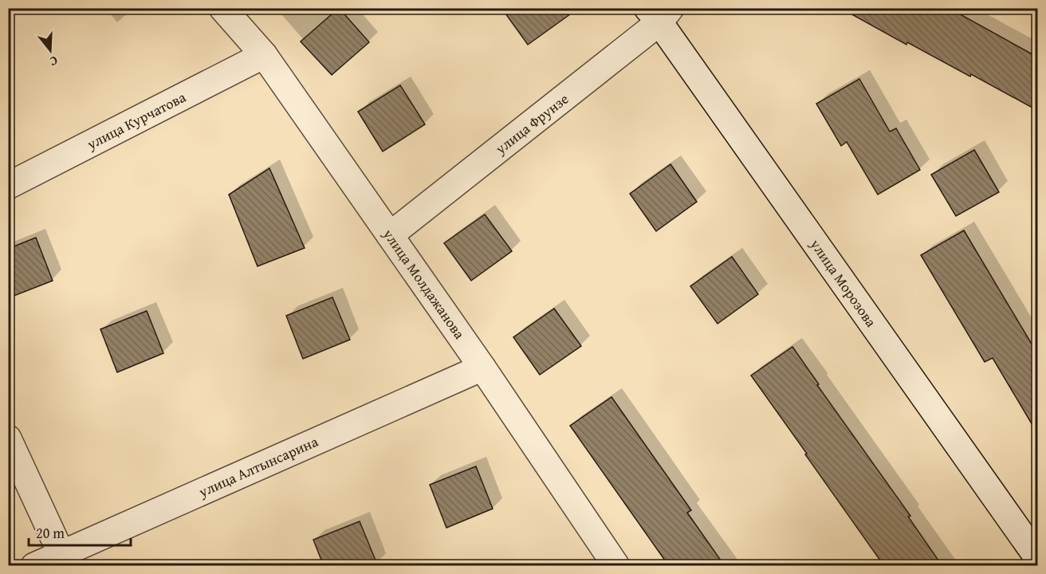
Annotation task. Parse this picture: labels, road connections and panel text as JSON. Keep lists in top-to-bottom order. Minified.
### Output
{"streets":{"street":["улица Курчатова","улица Фрунзе","улица Морозова","улица Молдажанова","улица Алтынсарина"]},"crossings":[["улица Курчатова","улица Молдажанова"],["улица Фрунзе","улица Морозова"],["улица Фрунзе","улица Молдажанова"],["улица Молдажанова","улица Алтынсарина"]],"scale_bar":"20 m","north":"bottom"}
